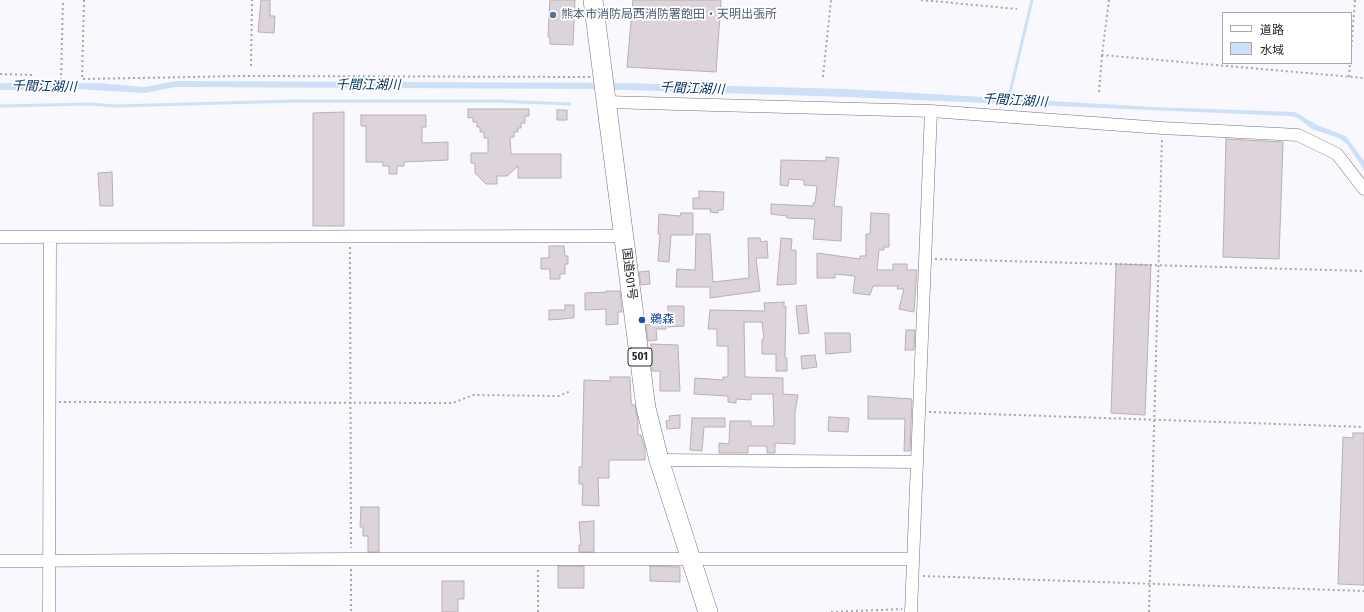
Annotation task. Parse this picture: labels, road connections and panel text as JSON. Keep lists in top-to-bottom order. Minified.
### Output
{"streets":{"highway":["国道501号","501"]},"water":["千間江湖川"],"places":["熊本市消防局西消防署飽田・天明出張所","鵜森"],"legend":["道路","水域"]}
